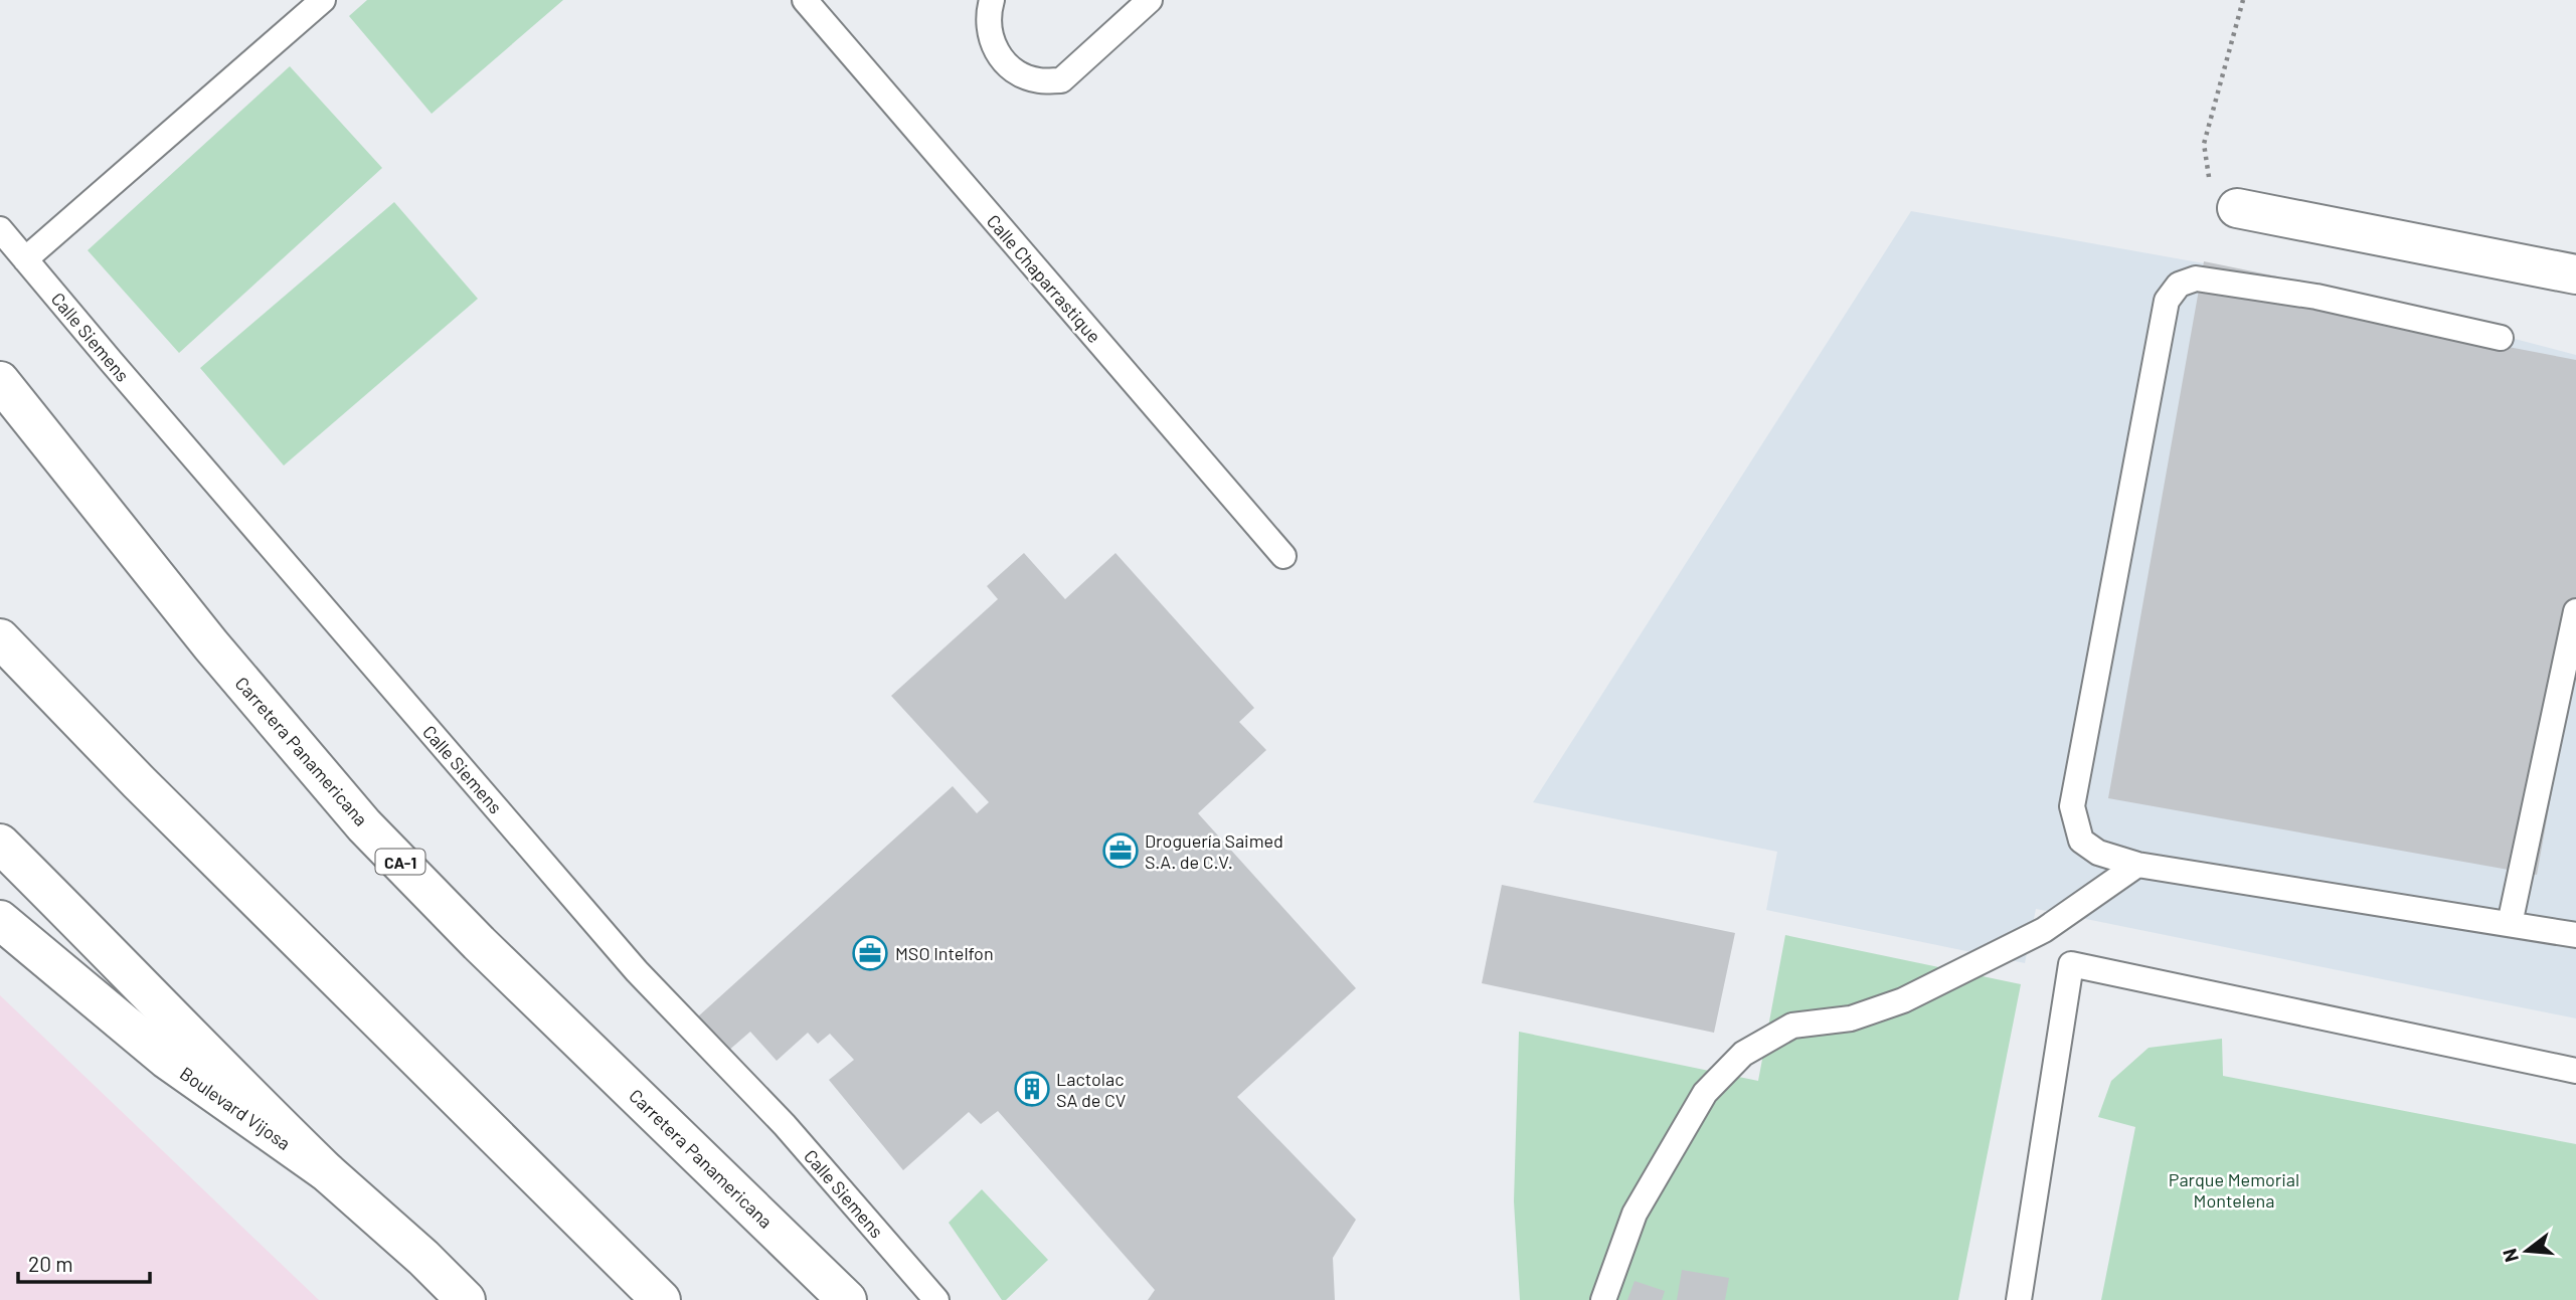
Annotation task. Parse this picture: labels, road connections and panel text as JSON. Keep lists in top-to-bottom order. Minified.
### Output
{"streets":{"main road":["Carretera Panamericana","CA-1","Boulevard Vijosa"],"lane":["Calle Chaparrastique","Calle Siemens"]},"parks":["Parque Memorial Montelena"],"places":{"office":["Droguería Saimed S.A. de C.V.","MSO Intelfon"],"building":["Lactolac SA de CV"]},"scale_bar":"20 m","north":"left"}
